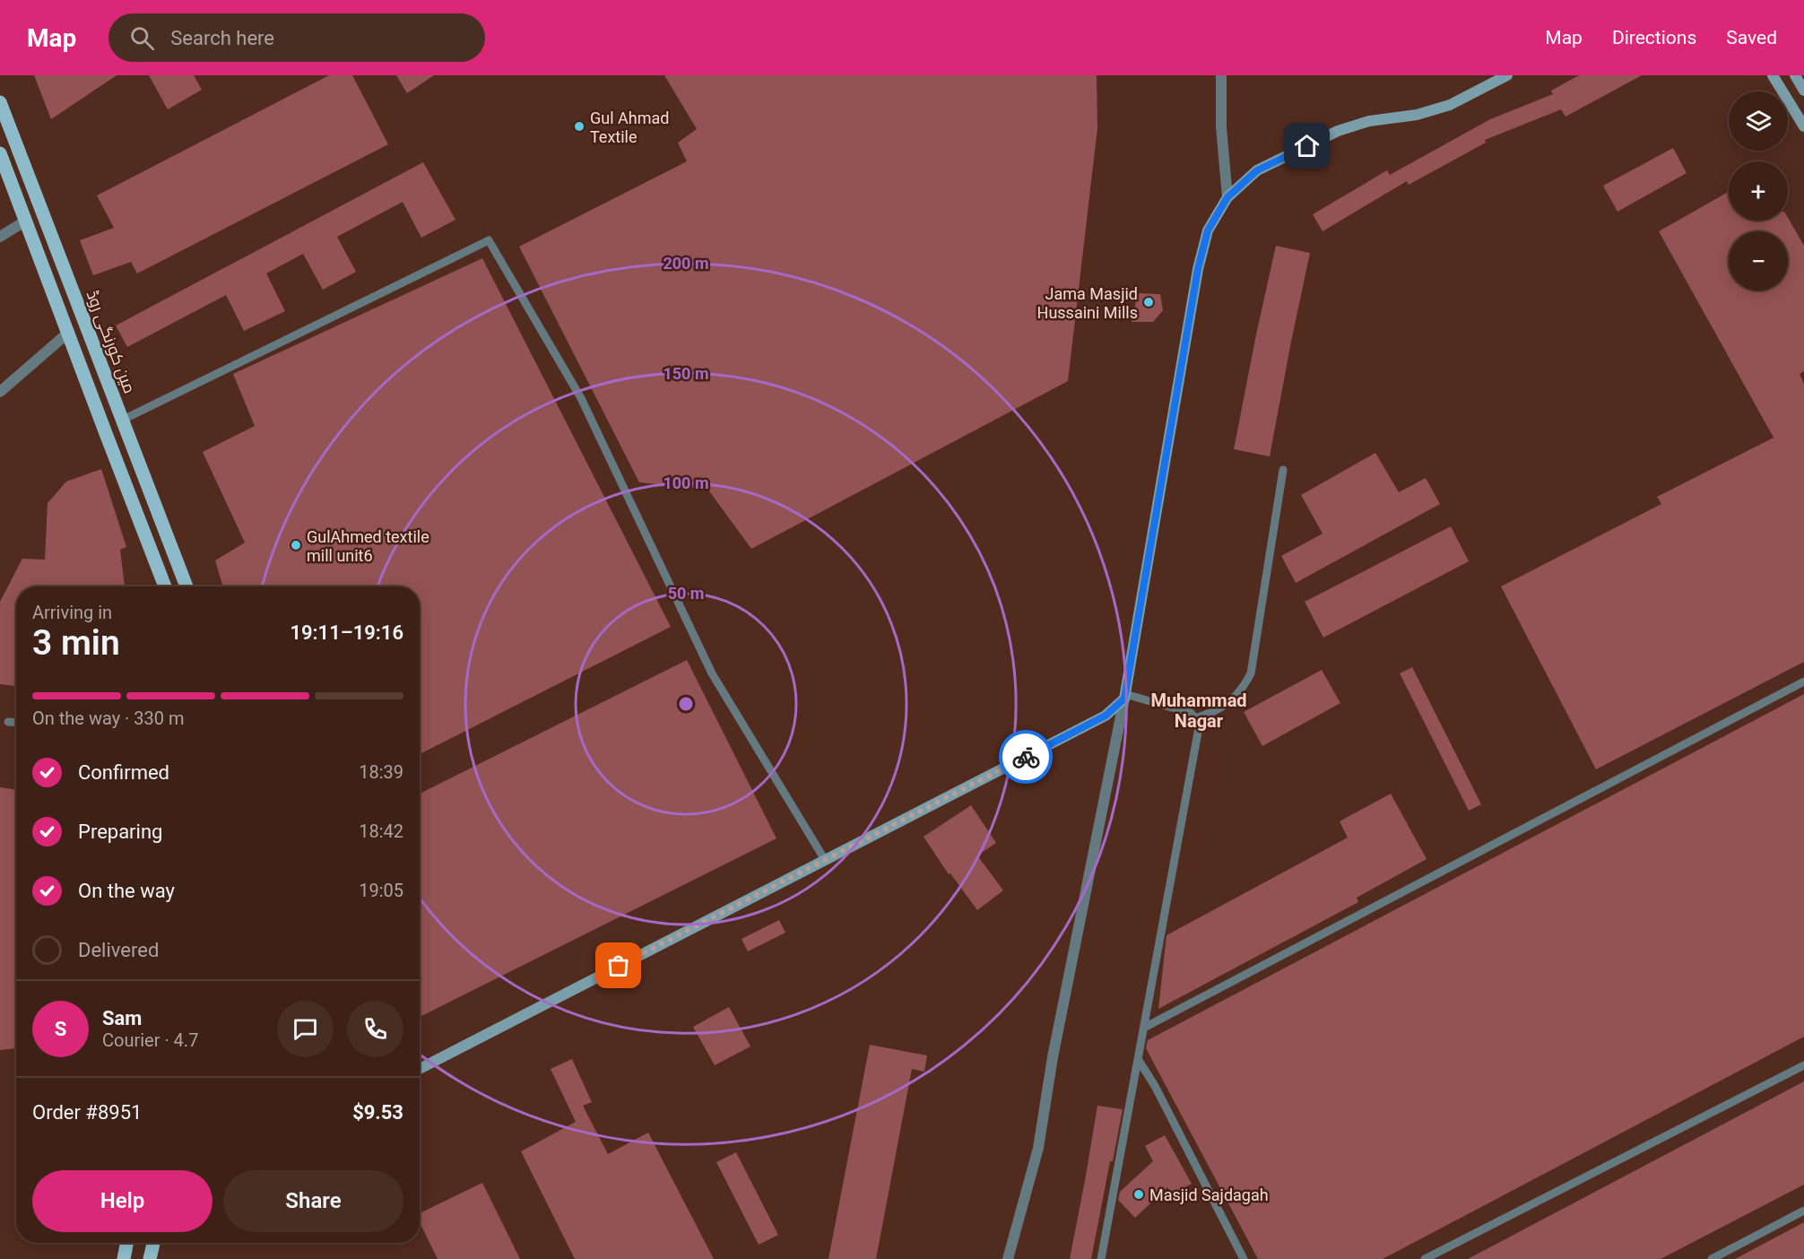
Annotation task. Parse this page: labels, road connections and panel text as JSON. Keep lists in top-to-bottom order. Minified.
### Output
{"streets":{"main road":["مین کورنگی روڈ"]},"districts":["Muhammad Nagar"],"places":["Gul Ahmad Textile","Jama Masjid Hussaini Mills","GulAhmed textile mill unit6","Masjid Sajdagah"],"page":{"header":"Map","search":"Search here","nav":["Map","Directions","Saved"],"map_buttons":["+","−"],"heading":["3 min","Arriving in","19:11–19:16"],"panel":["Sam","Courier · 4.7","Order #8951","$9.53"],"bar":"On the way · 330 m","list":[["Confirmed","18:39"],["Preparing","18:42"],["On the way","19:05"],"Delivered"],"round":"S","buttons":["Help","Share"]},"rings":["200 m","150 m","100 m","50 m"]}
